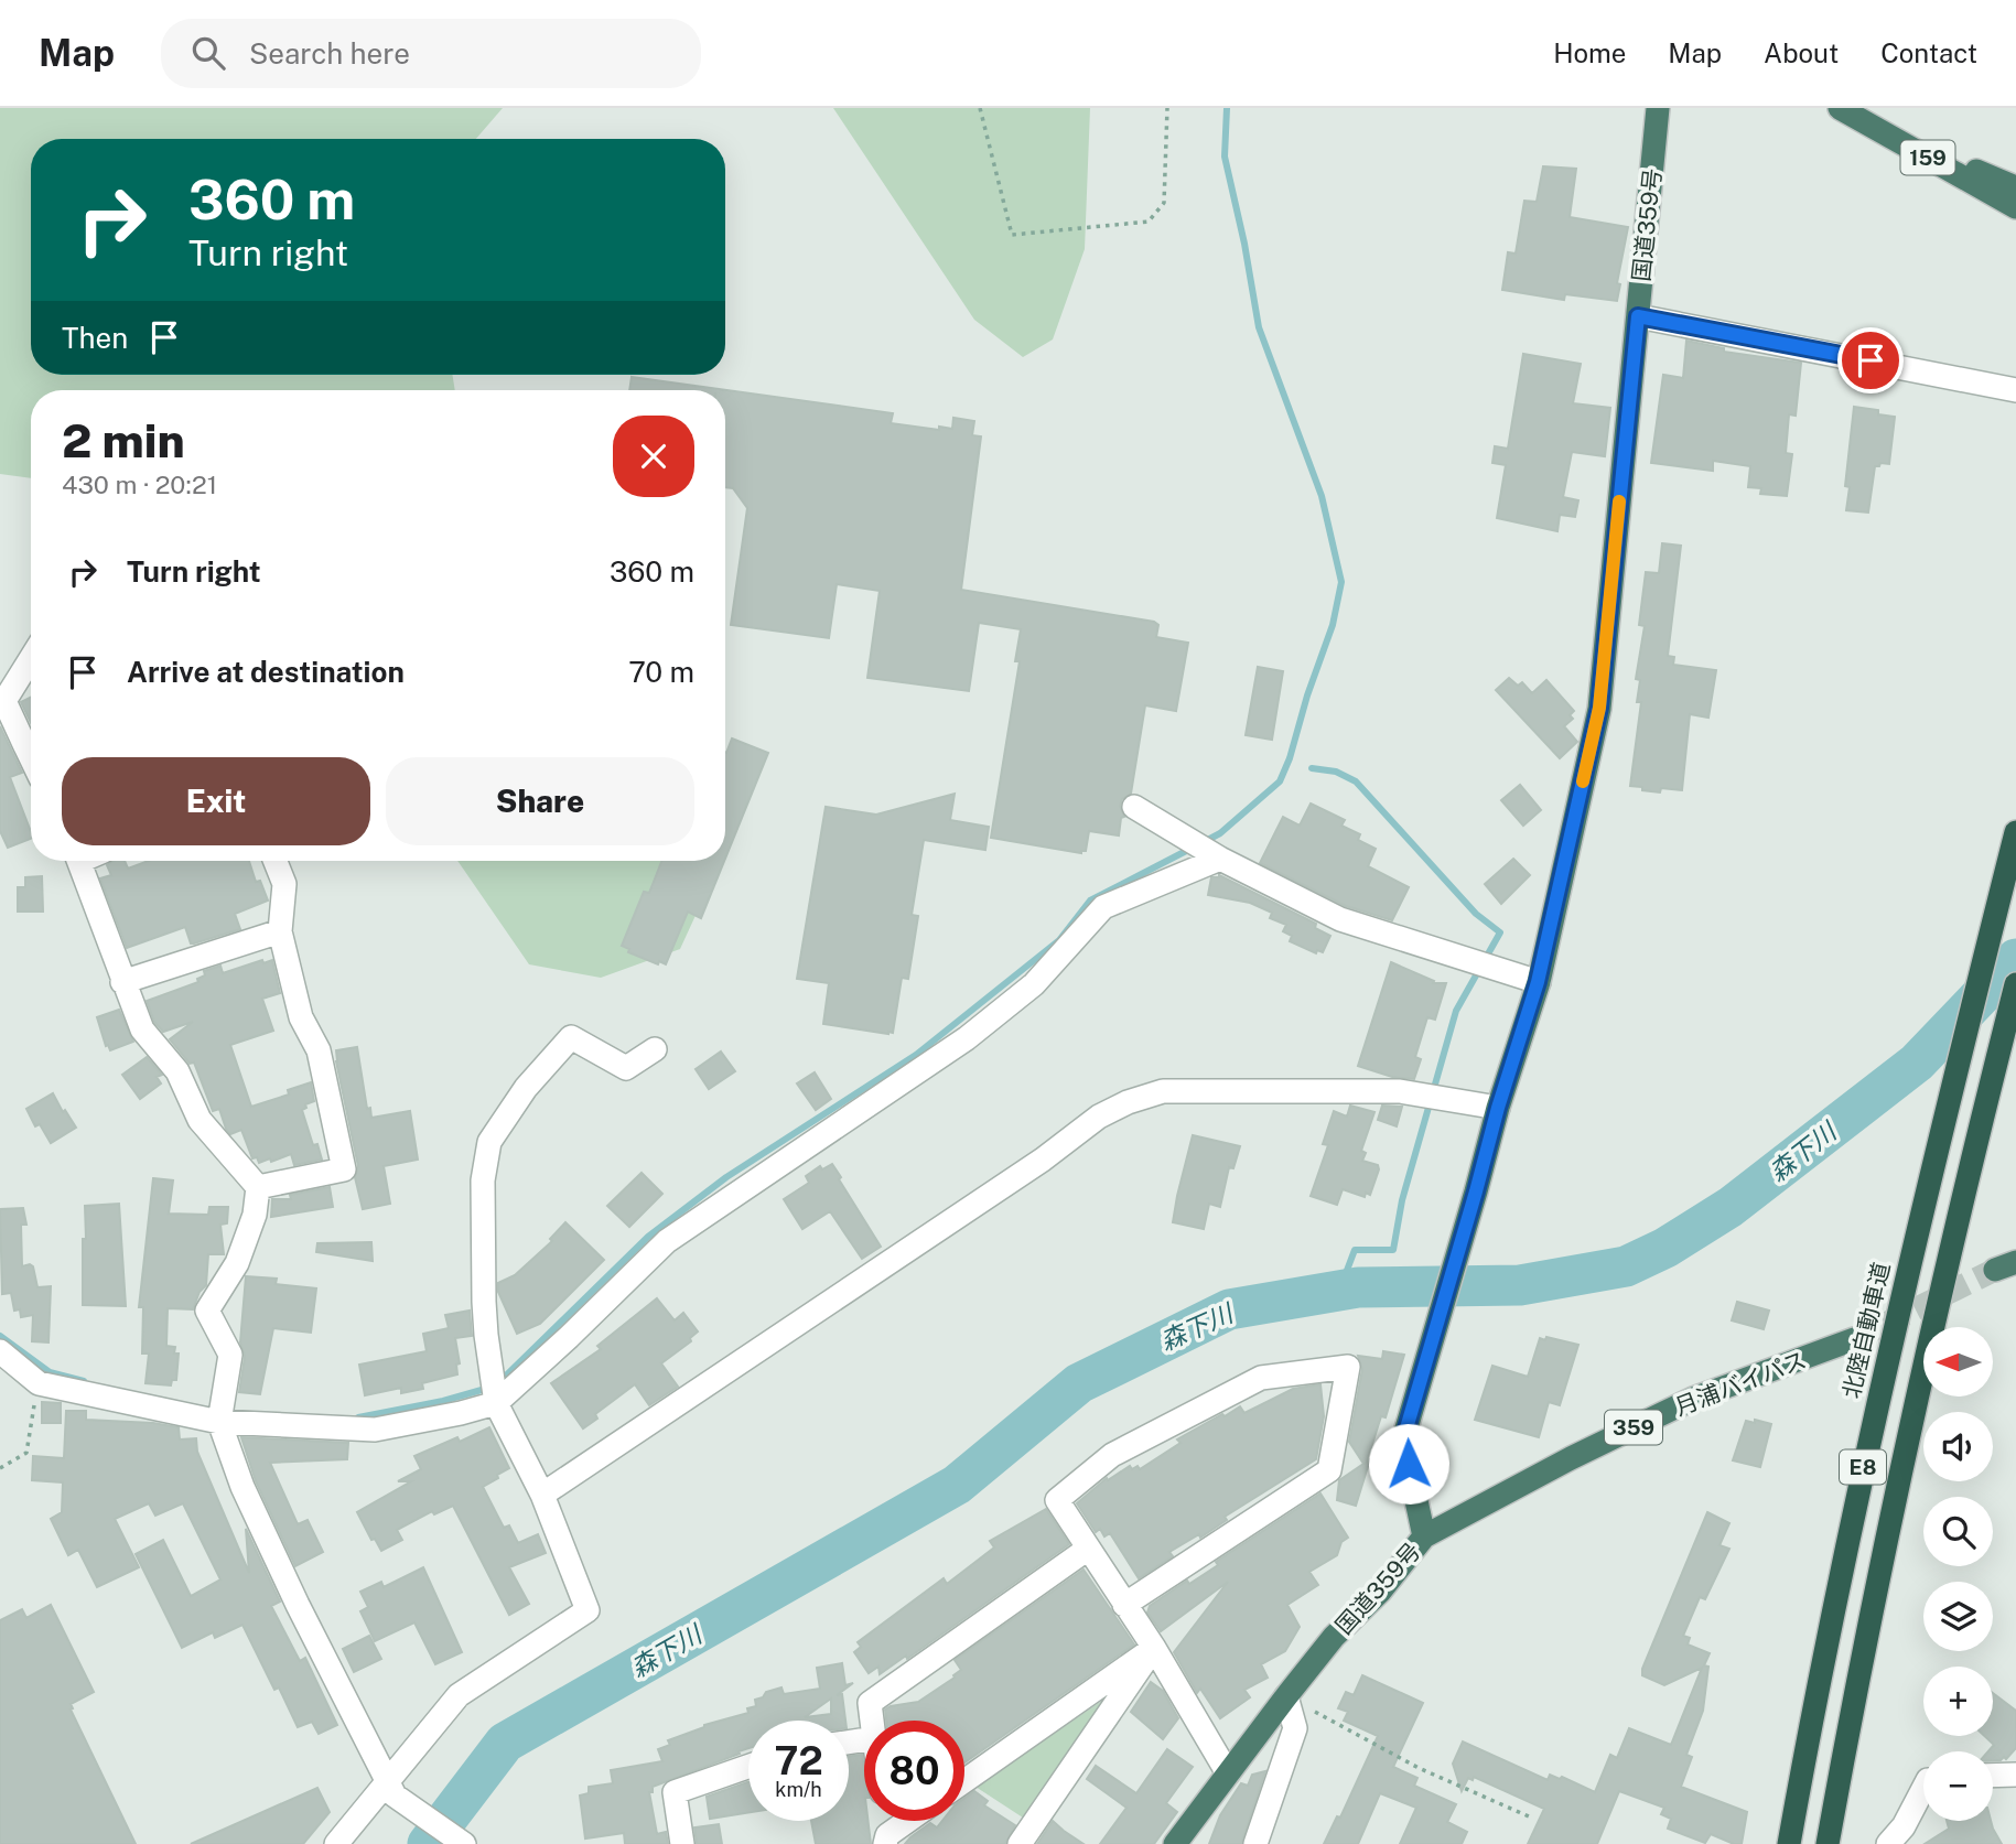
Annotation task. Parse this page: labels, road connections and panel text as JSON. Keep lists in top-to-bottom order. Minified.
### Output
{"streets":{"highway":["159","国道359号","北陸自動車道","月浦バイパス","359","E8"]},"crossings":[["国道359号","月浦バイパス"]],"water":["森下川"],"north":"left","page":{"header":"Map","search":"Search here","nav":["Home","Map","About","Contact"],"turn":["360 m","Turn right"],"then":"Then","heading":["2 min","430 m · 20:21"],"list":[{"name":"Turn right","value":"360 m"},{"name":"Arrive at destination","value":"70 m"}],"buttons":["Exit","Share"],"map_buttons":["+","−"],"speed":"72 km/h","limit":"80"}}
